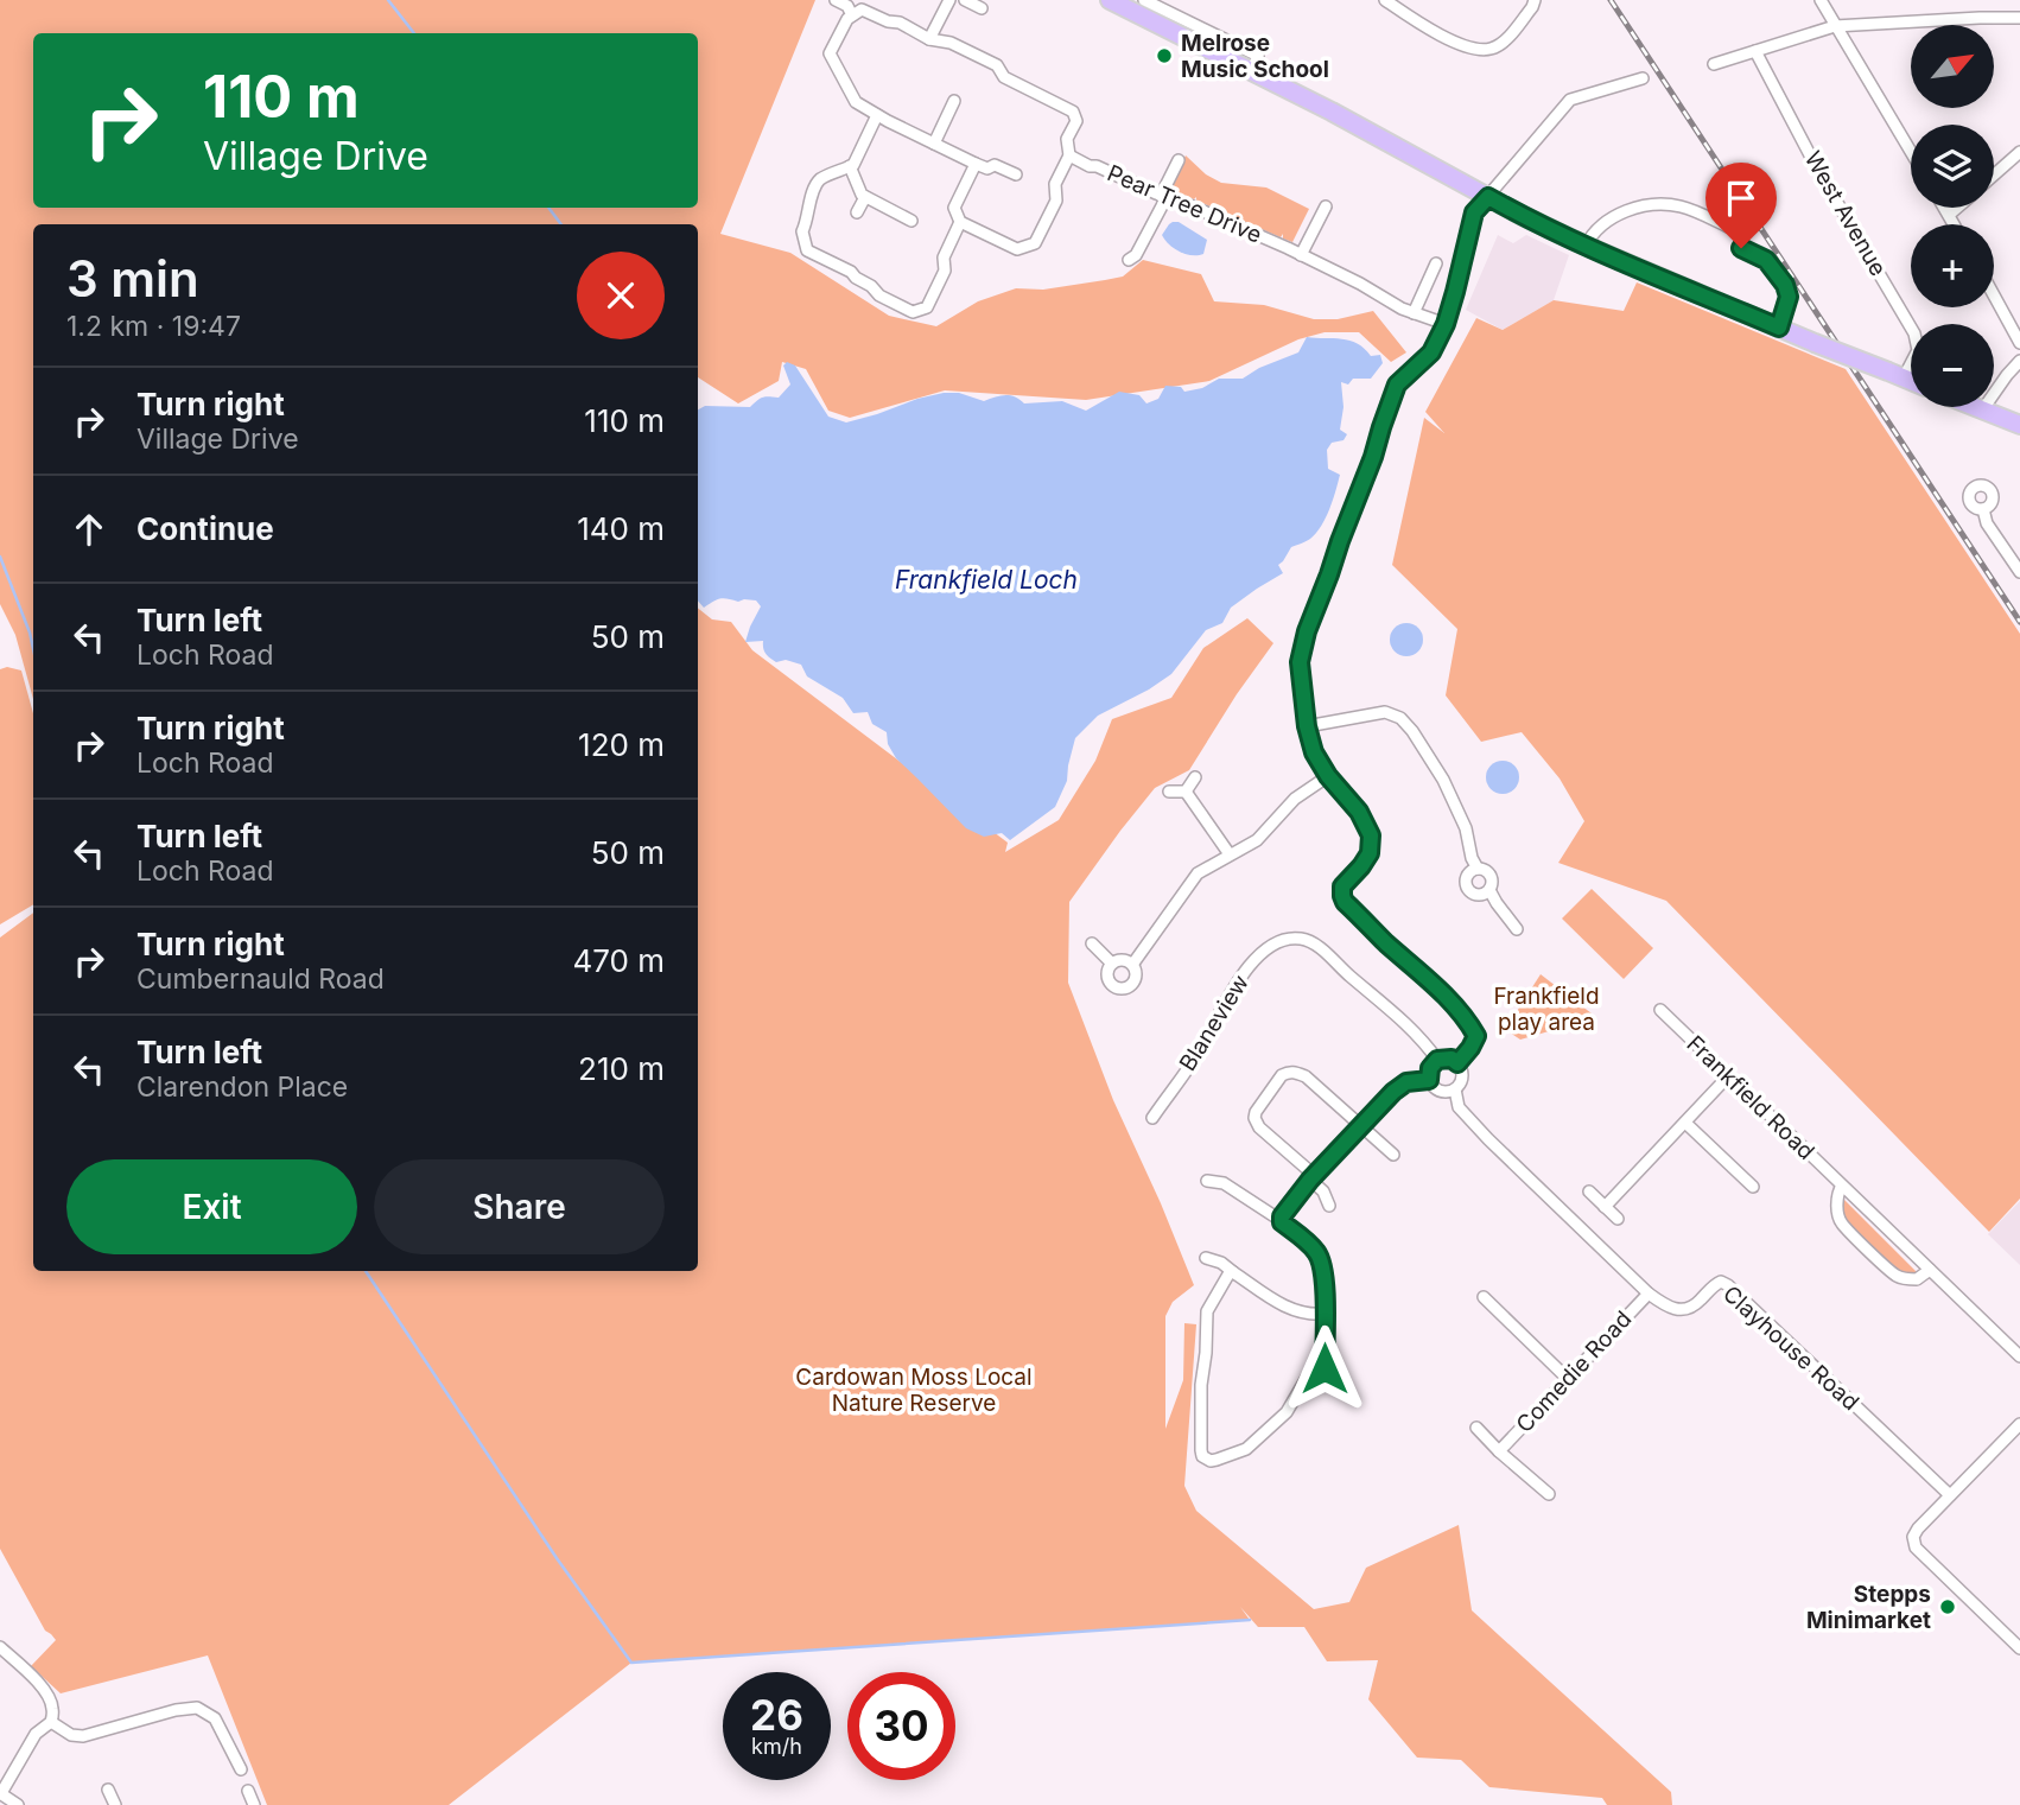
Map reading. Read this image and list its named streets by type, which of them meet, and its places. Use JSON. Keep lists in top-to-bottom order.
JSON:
{
  "streets": {
    "street": [
      "Pear Tree Drive",
      "West Avenue",
      "Blaneview",
      "Frankfield Road",
      "Clayhouse Road",
      "Comedie Road"
    ]
  },
  "crossings": [
    ["Blaneview", "Clayhouse Road"],
    ["Clayhouse Road", "Comedie Road"]
  ],
  "water": ["Frankfield Loch"],
  "parks": ["Frankfield play area", "Cardowan Moss Local Nature Reserve"],
  "places": ["Melrose Music School", "Stepps Minimarket"],
  "north": "top right",
  "page": {
    "map_buttons": ["+", "−"],
    "turn": ["110 m", "Village Drive"],
    "heading": ["3 min", "1.2 km · 19:47"],
    "list": [
      {
        "name": "Turn right",
        "note": "Village Drive",
        "value": "110 m"
      },
      {
        "name": "Continue",
        "value": "140 m"
      },
      {
        "name": "Turn left",
        "note": "Loch Road",
        "value": "50 m"
      },
      {
        "name": "Turn right",
        "note": "Loch Road",
        "value": "120 m"
      },
      {
        "name": "Turn left",
        "note": "Loch Road",
        "value": "50 m"
      },
      {
        "name": "Turn right",
        "note": "Cumbernauld Road",
        "value": "470 m"
      },
      {
        "name": "Turn left",
        "note": "Clarendon Place",
        "value": "210 m"
      }
    ],
    "buttons": ["Exit", "Share"],
    "speed": "26 km/h",
    "limit": "30"
  }
}
